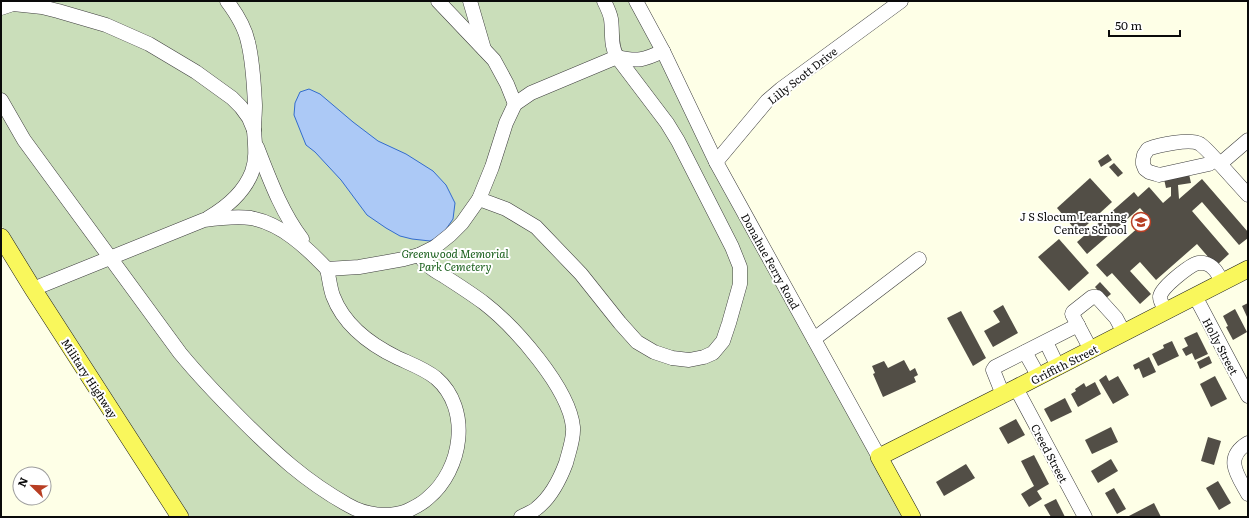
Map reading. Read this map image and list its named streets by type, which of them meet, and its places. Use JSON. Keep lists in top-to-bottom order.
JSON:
{
  "streets": {
    "main road": ["Donahue Ferry Road", "Griffith Street", "Military Highway"],
    "street": ["Lilly Scott Drive", "Holly Street", "Creed Street"]
  },
  "crossings": [
    ["Lilly Scott Drive", "Donahue Ferry Road"],
    ["Donahue Ferry Road", "Griffith Street"],
    ["Holly Street", "Griffith Street"],
    ["Griffith Street", "Creed Street"]
  ],
  "parks": ["Greenwood Memorial Park Cemetery"],
  "places": {
    "school or university": ["J S Slocum Learning Center School"]
  },
  "scale_bar": "50 m",
  "north": "top left"
}
